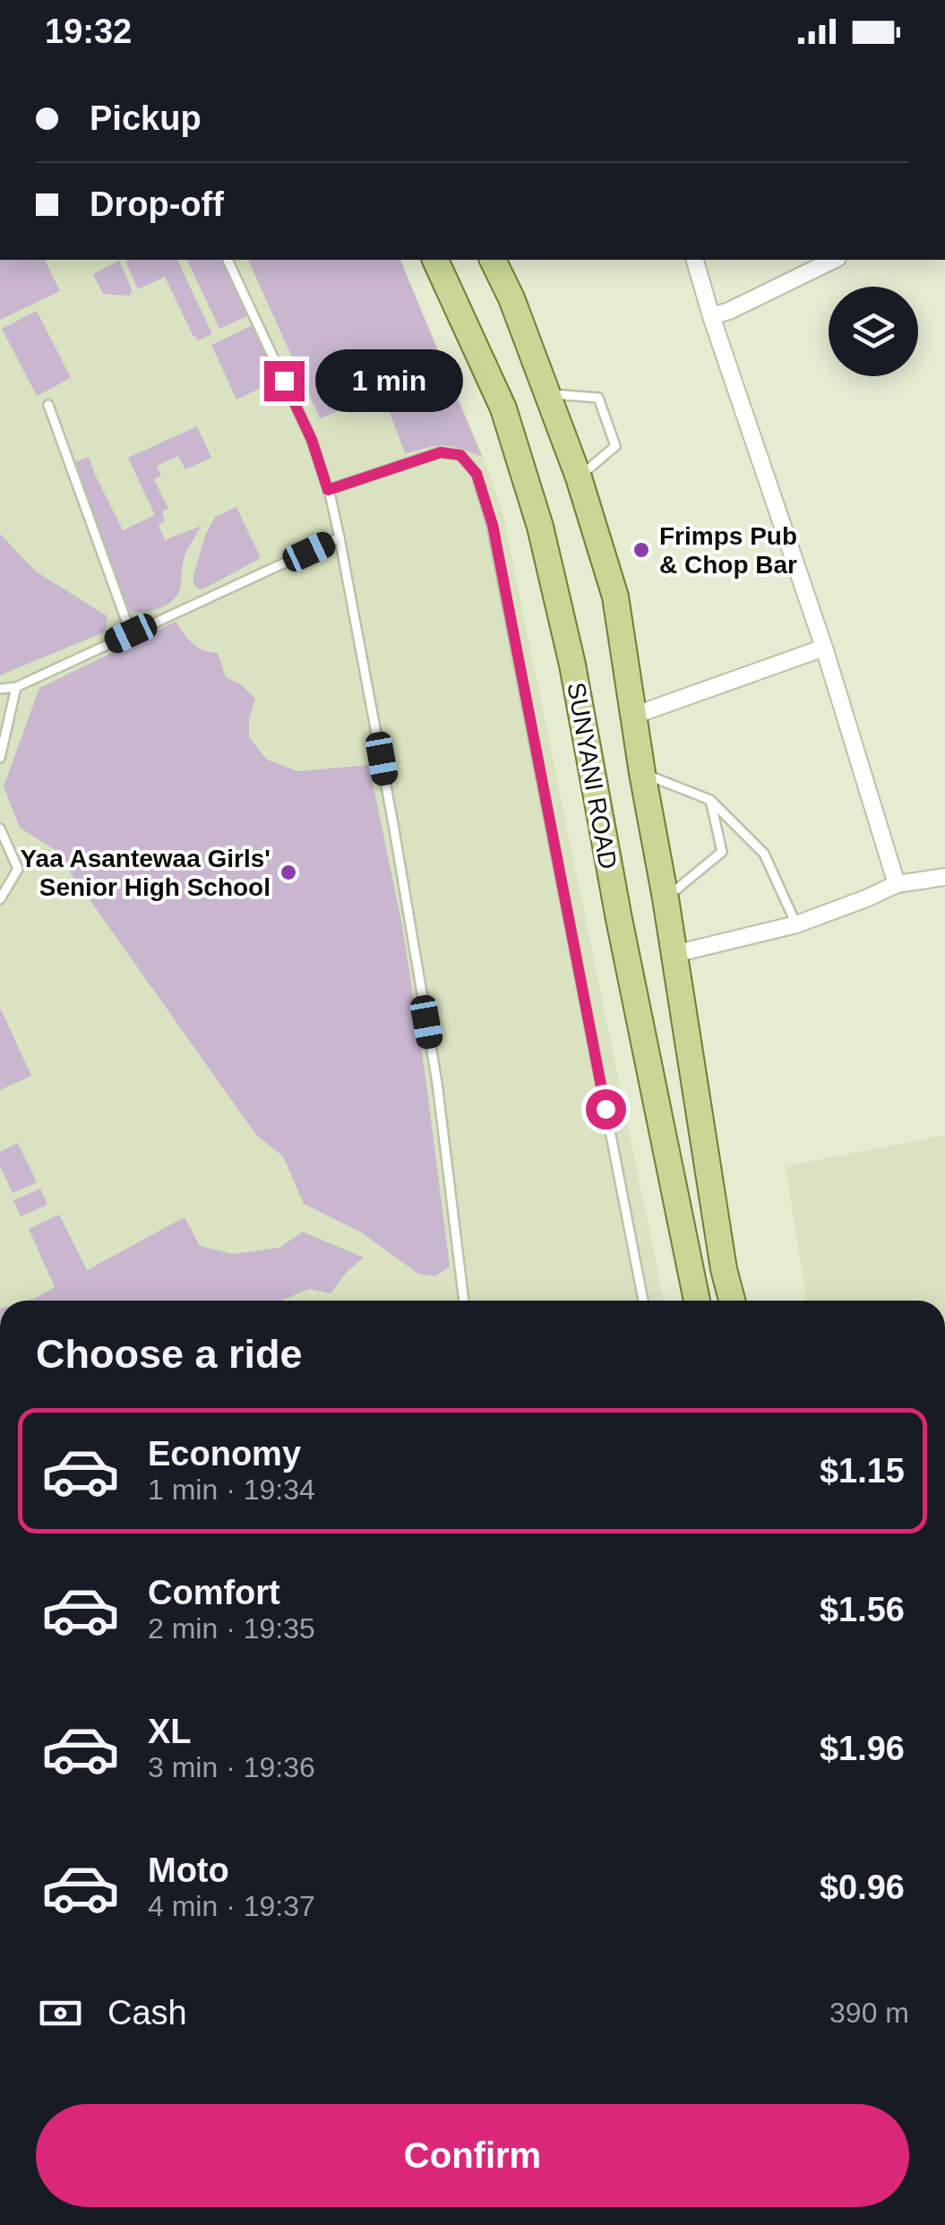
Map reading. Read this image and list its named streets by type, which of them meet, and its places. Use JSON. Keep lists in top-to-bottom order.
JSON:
{
  "streets": {
    "main road": ["SUNYANI ROAD"]
  },
  "places": ["Frimps Pub & Chop Bar", "Yaa Asantewaa Girls' Senior High School"],
  "page": {
    "status": "19:32",
    "banner": ["Pickup", "Drop-off"],
    "bubble": "1 min",
    "heading": "Choose a ride",
    "list": [
      {
        "name": "Economy",
        "note": "1 min · 19:34",
        "value": "$1.15"
      },
      {
        "name": "Comfort",
        "note": "2 min · 19:35",
        "value": "$1.56"
      },
      {
        "name": "XL",
        "note": "3 min · 19:36",
        "value": "$1.96"
      },
      {
        "name": "Moto",
        "note": "4 min · 19:37",
        "value": "$0.96"
      }
    ],
    "pay": ["Cash", "390 m"],
    "buttons": "Confirm"
  }
}
